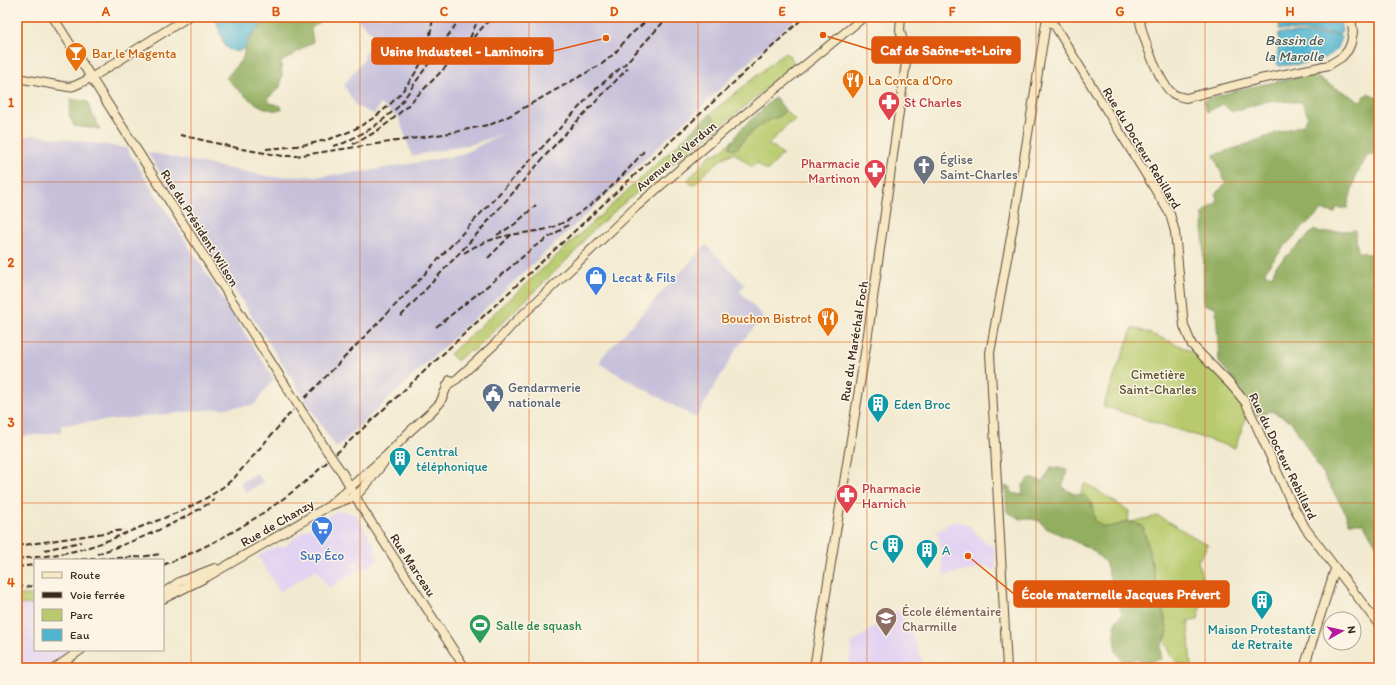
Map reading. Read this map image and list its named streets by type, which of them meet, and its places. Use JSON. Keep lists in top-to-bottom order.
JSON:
{
  "streets": {
    "main road": [
      "Rue du Docteur Rebillard",
      "Avenue de Verdun",
      "Rue du Président Wilson",
      "Rue du Maréchal Foch",
      "Rue de Chanzy",
      "Rue Marceau"
    ]
  },
  "crossings": [
    ["Avenue de Verdun", "Rue de Chanzy"],
    ["Avenue de Verdun", "Rue Marceau"],
    ["Rue du Président Wilson", "Rue Marceau"],
    ["Rue de Chanzy", "Rue Marceau"]
  ],
  "water": ["Bassin de la Marolle"],
  "parks": ["Cimetière Saint-Charles"],
  "places": {
    "other": ["Caf de Saône-et-Loire", "Usine Industeel - Laminoirs", "École maternelle Jacques Prévert"],
    "bar": ["Bar le Magenta"],
    "restaurant": ["La Conca d'Oro", "Bouchon Bistrot"],
    "pharmacy": ["St Charles", "Pharmacie Martinon", "Pharmacie Harnich"],
    "church": ["Église Saint-Charles"],
    "shop": ["Lecat & Fils"],
    "public building": ["Gendarmerie nationale"],
    "building": [
      "Eden Broc",
      "Central téléphonique",
      "C",
      "A",
      "Maison Protestante de Retraite"
    ],
    "supermarket": ["Sup Éco"],
    "school or university": ["École élémentaire Charmille"],
    "sports": ["Salle de squash"]
  },
  "legend": [
    "Route",
    "Voie ferrée",
    "Parc",
    "Eau"
  ],
  "north": "right",
  "grid": {
    "columns": [
      "A",
      "B",
      "C",
      "D",
      "E",
      "F",
      "G",
      "H"
    ],
    "rows": [
      "1",
      "2",
      "3",
      "4"
    ]
  }
}
